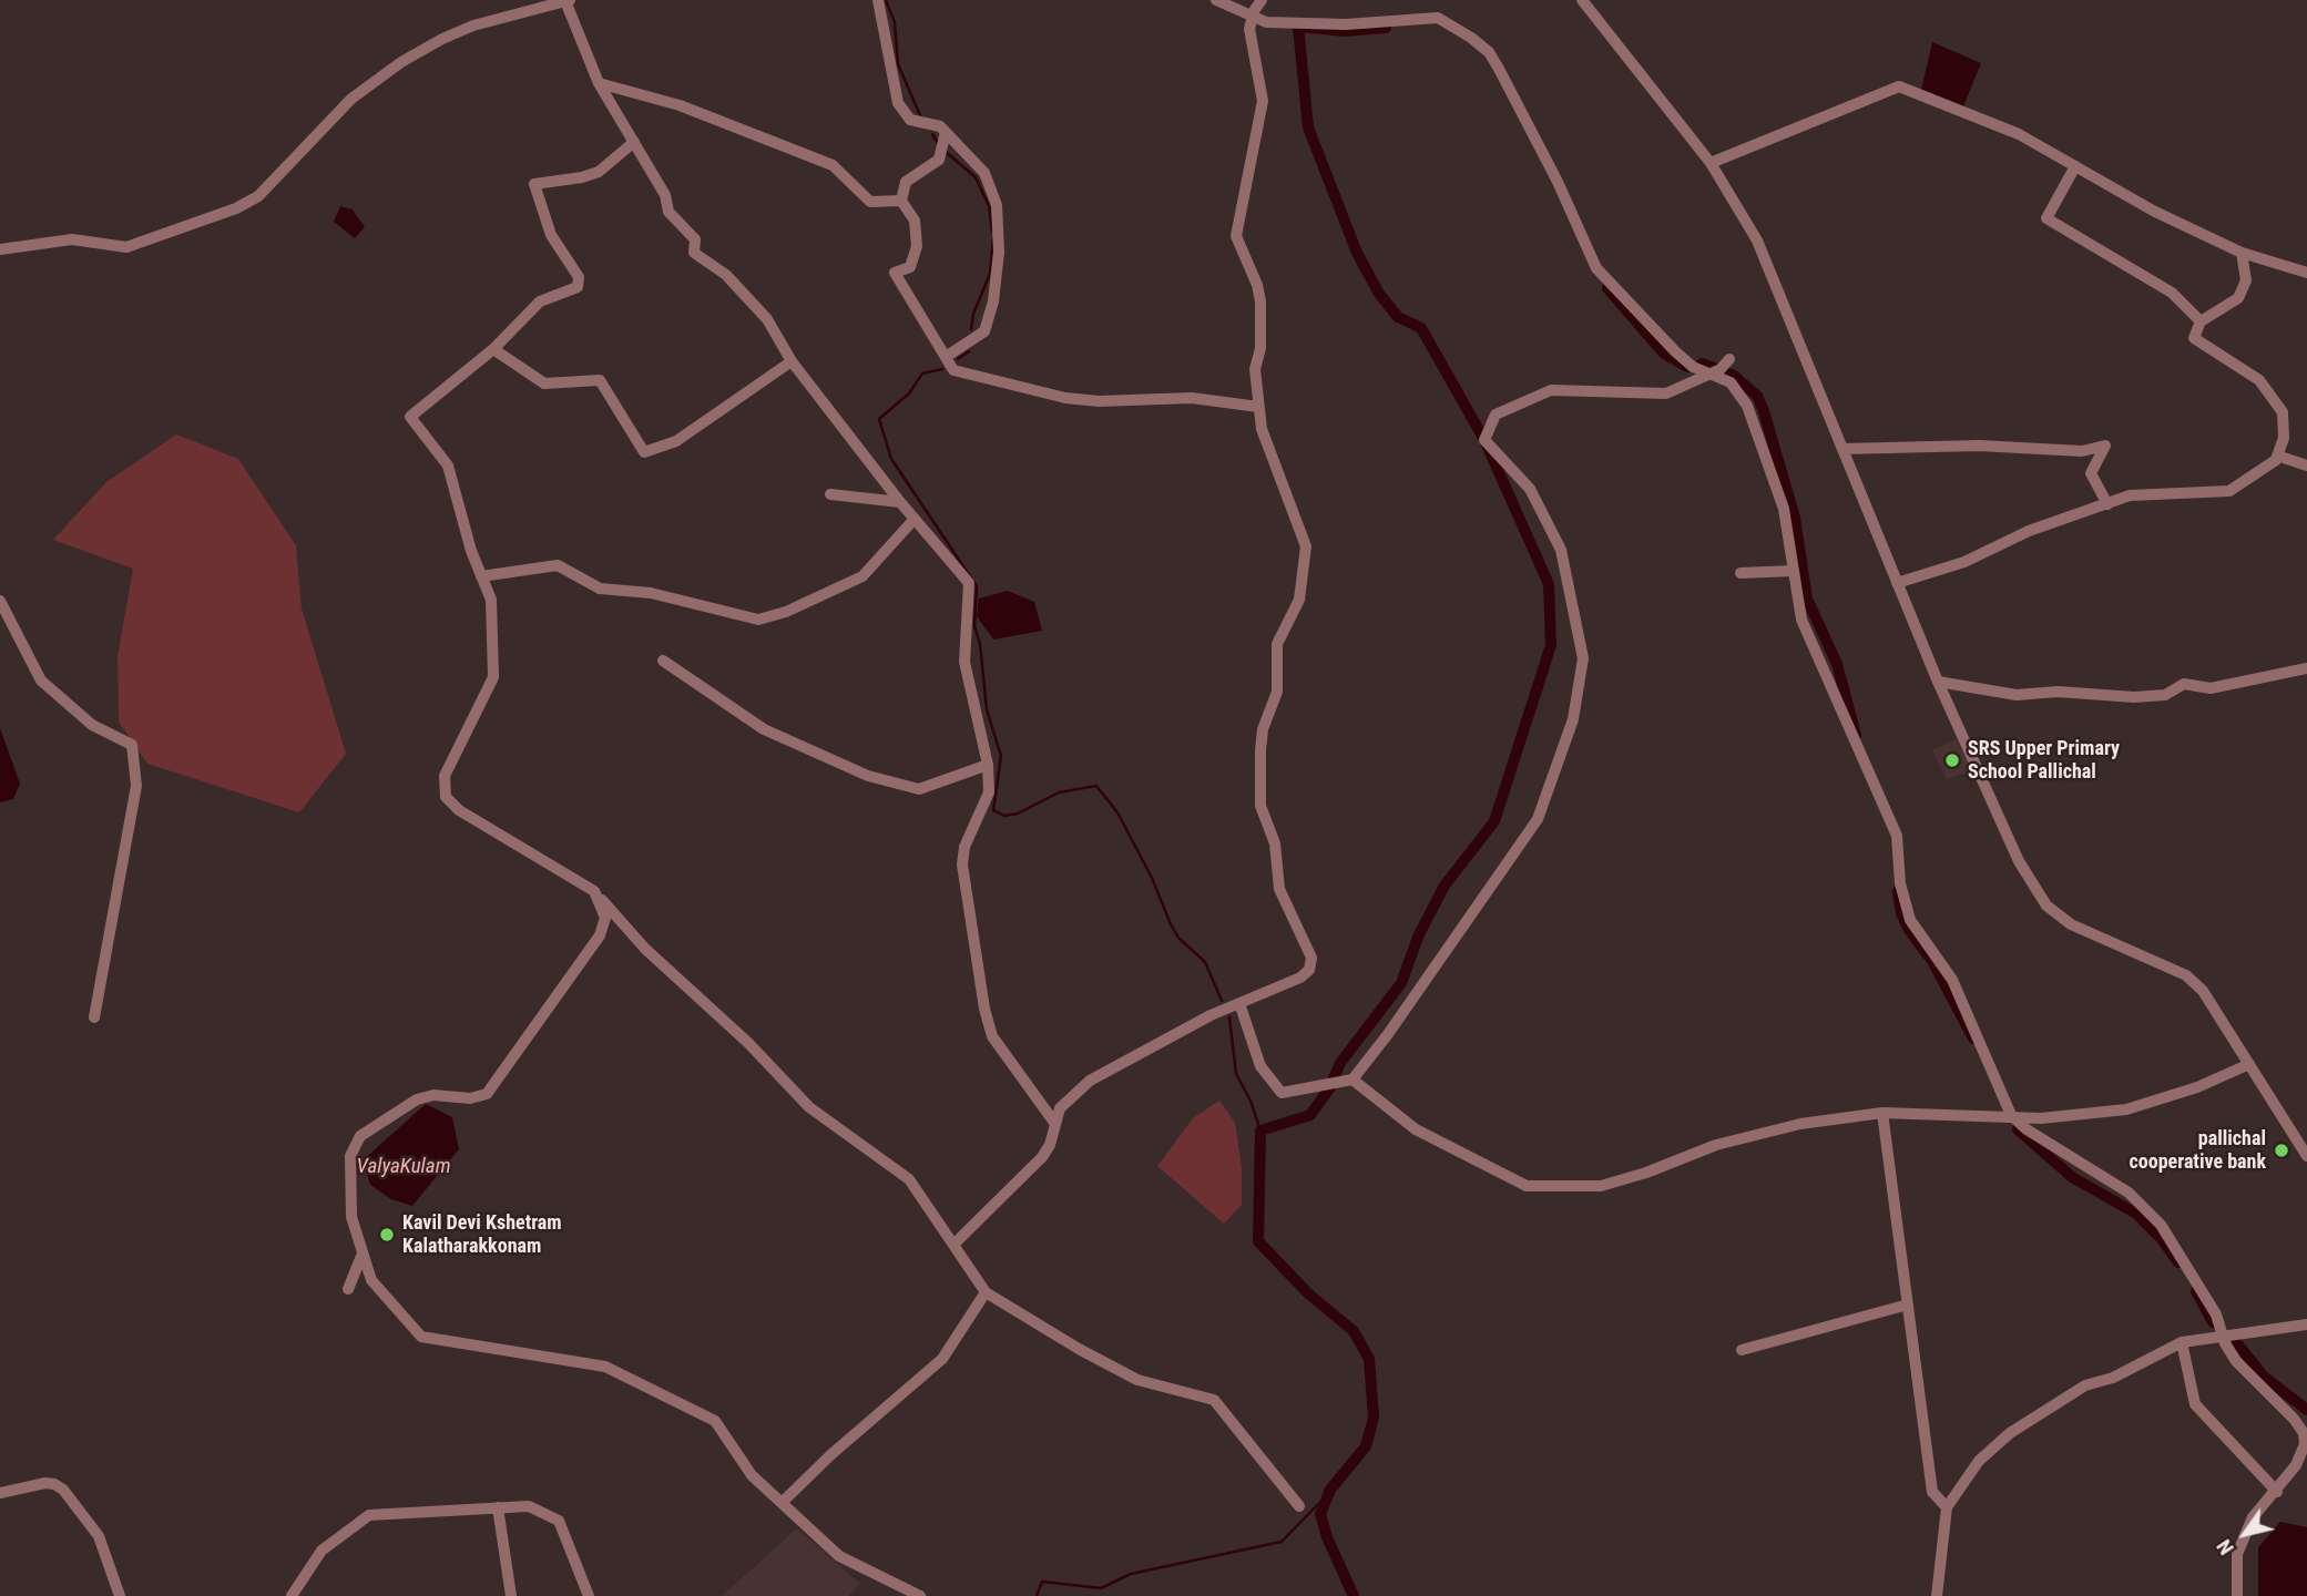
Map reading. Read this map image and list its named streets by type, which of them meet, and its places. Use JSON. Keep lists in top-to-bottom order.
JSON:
{
  "water": ["ValyaKulam"],
  "places": ["SRS Upper Primary School Pallichal", "pallichal cooperative bank", "Kavil Devi Kshetram Kalatharakkonam"],
  "north": "bottom left"
}
